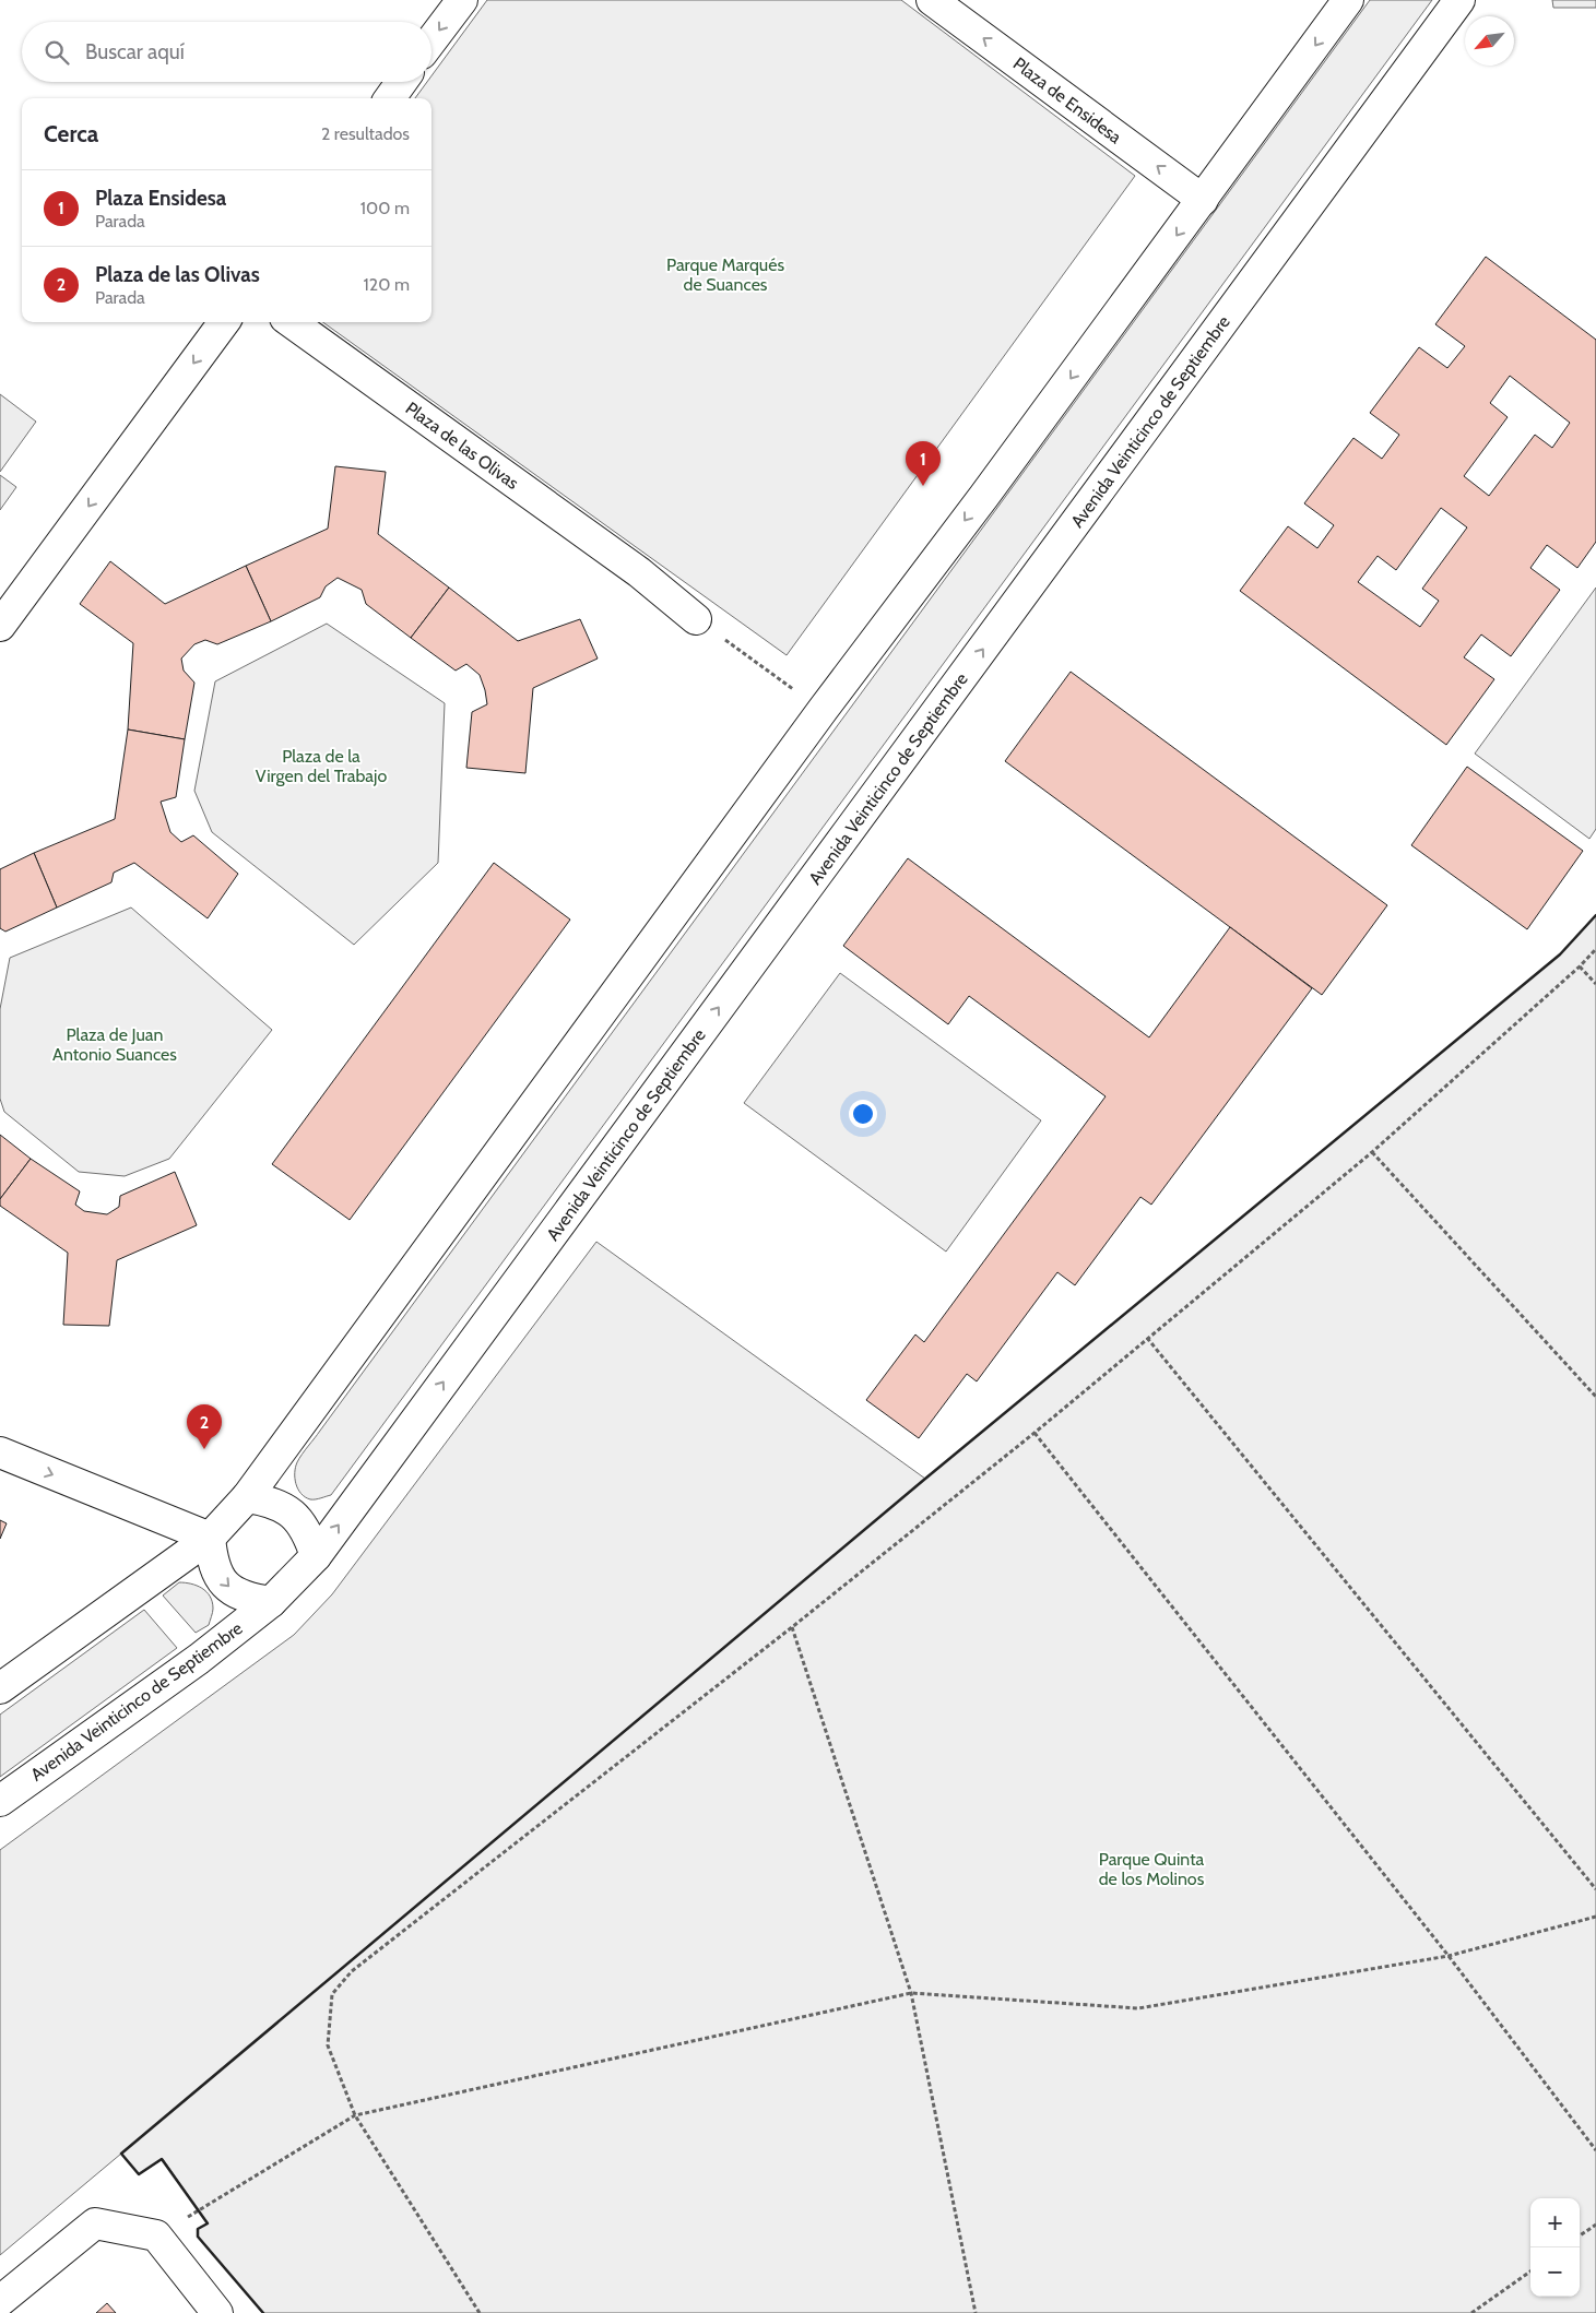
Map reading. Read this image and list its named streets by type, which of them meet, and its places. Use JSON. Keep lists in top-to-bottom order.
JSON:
{
  "streets": {
    "main road": ["Plaza de Ensidesa", "Avenida Veinticinco de Septiembre", "Plaza de las Olivas"]
  },
  "one_way": ["Plaza de Ensidesa"],
  "parks": [
    "Parque Marqués de Suances",
    "Plaza de la Virgen del Trabajo",
    "Plaza de Juan Antonio Suances",
    "Parque Quinta de los Molinos"
  ],
  "north": "bottom left",
  "page": {
    "search": "Buscar aquí",
    "heading": ["Cerca", "2 resultados"],
    "list": [
      {
        "mark": "1",
        "name": "Plaza Ensidesa",
        "note": "Parada",
        "value": "100 m"
      },
      {
        "mark": "2",
        "name": "Plaza de las Olivas",
        "note": "Parada",
        "value": "120 m"
      }
    ],
    "pins": ["1", "2"],
    "map_buttons": ["+", "−"]
  }
}
